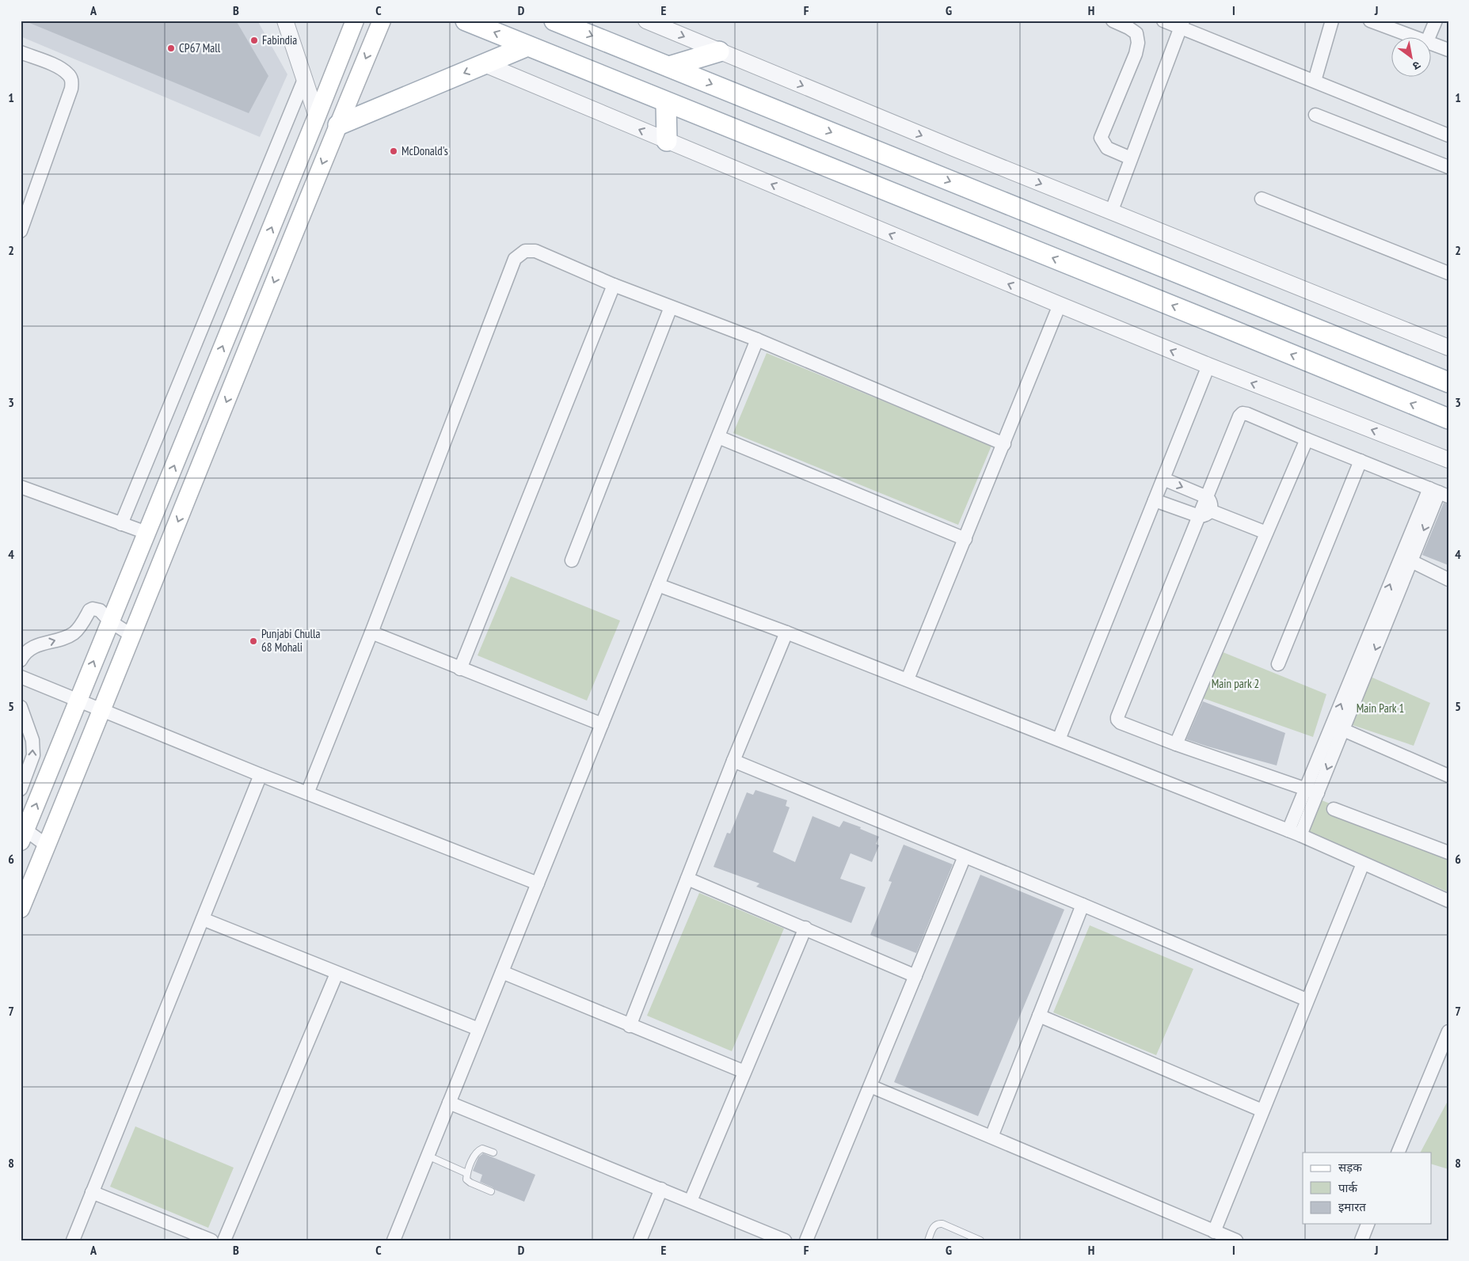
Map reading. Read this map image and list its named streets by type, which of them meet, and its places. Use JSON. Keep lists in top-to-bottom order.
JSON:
{
  "parks": ["Main park 2", "Main Park 1"],
  "places": [
    "Fabindia",
    "CP67 Mall",
    "McDonald's",
    "Punjabi Chulla 68 Mohali"
  ],
  "legend": ["सड़क", "पार्क", "इमारत"],
  "north": "bottom right",
  "grid": {
    "columns": [
      "A",
      "B",
      "C",
      "D",
      "E",
      "F",
      "G",
      "H",
      "I",
      "J"
    ],
    "rows": [
      "1",
      "2",
      "3",
      "4",
      "5",
      "6",
      "7",
      "8"
    ]
  }
}
